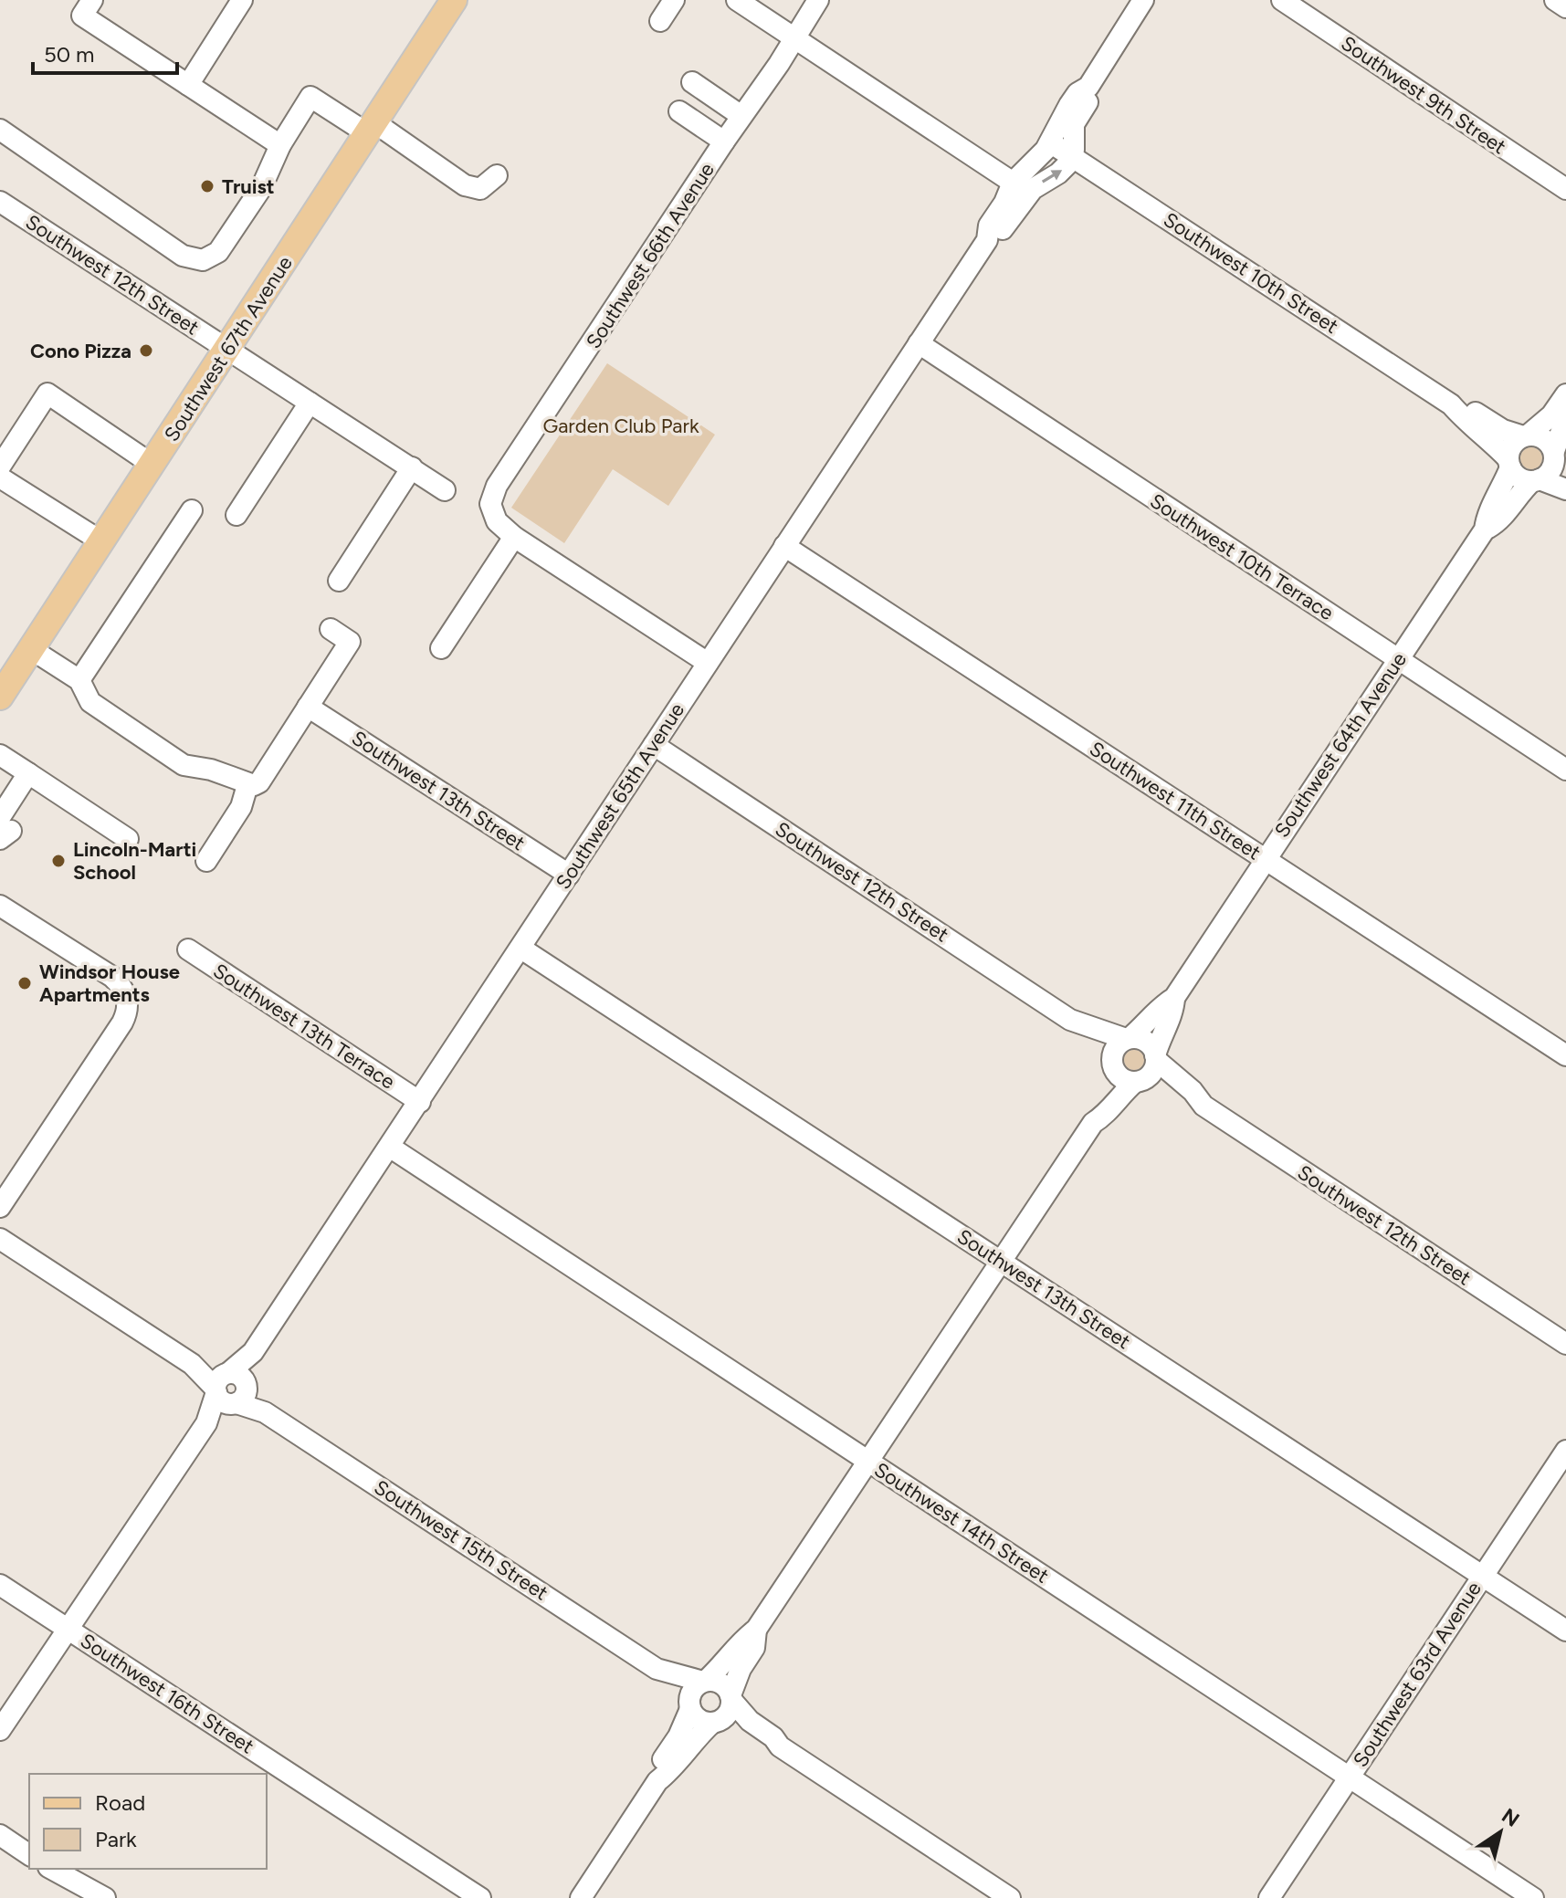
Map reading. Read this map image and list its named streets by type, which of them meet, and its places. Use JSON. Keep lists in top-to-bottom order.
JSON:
{
  "streets": {
    "main road": ["Southwest 67th Avenue"],
    "street": [
      "Southwest 9th Street",
      "Southwest 66th Avenue",
      "Southwest 10th Street",
      "Southwest 12th Street",
      "Southwest 10th Terrace",
      "Southwest 64th Avenue",
      "Southwest 13th Street",
      "Southwest 65th Avenue",
      "Southwest 11th Street",
      "Southwest 13th Terrace",
      "Southwest 14th Street",
      "Southwest 15th Street",
      "Southwest 63rd Avenue",
      "Southwest 16th Street"
    ]
  },
  "crossings": [
    ["Southwest 10th Street", "Southwest 64th Avenue"],
    ["Southwest 10th Street", "Southwest 65th Avenue"],
    ["Southwest 12th Street", "Southwest 67th Avenue"],
    ["Southwest 12th Street", "Southwest 64th Avenue"],
    ["Southwest 12th Street", "Southwest 65th Avenue"],
    ["Southwest 10th Terrace", "Southwest 64th Avenue"],
    ["Southwest 10th Terrace", "Southwest 65th Avenue"],
    ["Southwest 64th Avenue", "Southwest 11th Street"],
    ["Southwest 13th Street", "Southwest 65th Avenue"],
    ["Southwest 13th Street", "Southwest 63rd Avenue"],
    ["Southwest 65th Avenue", "Southwest 11th Street"],
    ["Southwest 65th Avenue", "Southwest 13th Terrace"],
    ["Southwest 65th Avenue", "Southwest 14th Street"],
    ["Southwest 65th Avenue", "Southwest 15th Street"],
    ["Southwest 65th Avenue", "Southwest 16th Street"],
    ["Southwest 14th Street", "Southwest 63rd Avenue"]
  ],
  "parks": ["Garden Club Park"],
  "places": [
    "Truist",
    "Cono Pizza",
    "Lincoln-Marti School",
    "Windsor House Apartments"
  ],
  "legend": ["Road", "Park"],
  "scale_bar": "50 m",
  "north": "top right"
}
